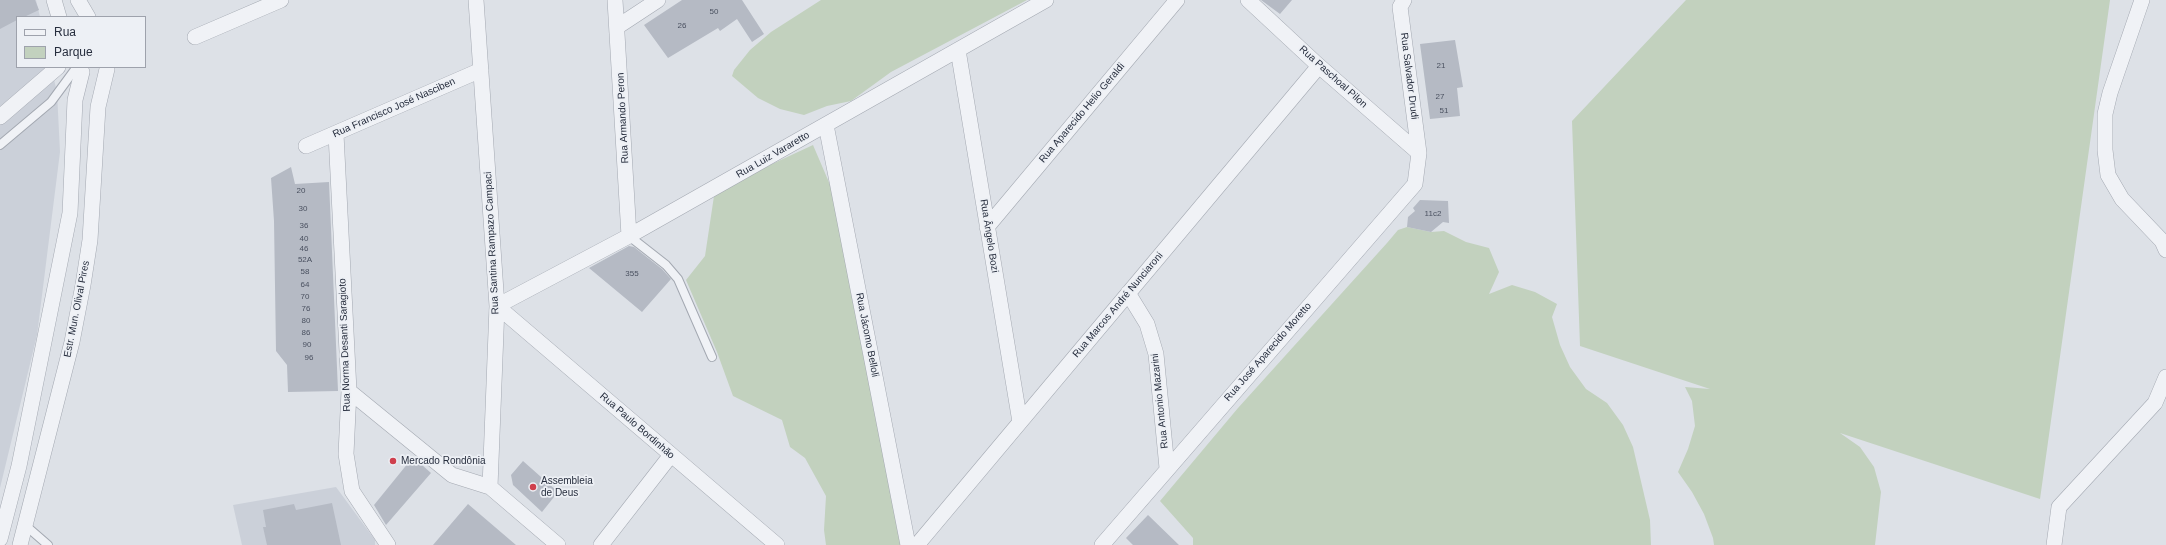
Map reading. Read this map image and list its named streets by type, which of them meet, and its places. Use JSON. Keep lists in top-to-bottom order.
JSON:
{
  "streets": {
    "street": [
      "Rua Salvador Drudi",
      "Rua Paschoal Pilon",
      "Rua Francisco José Nasciben",
      "Rua Aparecido Helio Geraldi",
      "Rua Armando Peron",
      "Rua Luiz Vararetto",
      "Rua Ângelo Bozi",
      "Rua Santina Rampazo Campaci",
      "Rua Marcos André Nunciaroni",
      "Estr. Mun. Olival Pires",
      "Rua Jácomo Belloli",
      "Rua Norma Desanti Saragioto",
      "Rua José Aparecido Moretto",
      "Rua Antonio Mazarini",
      "Rua Paulo Bordinhão"
    ]
  },
  "crossings": [
    ["Rua Salvador Drudi", "Rua Paschoal Pilon"],
    ["Rua Salvador Drudi", "Rua José Aparecido Moretto"],
    ["Rua Paschoal Pilon", "Rua Marcos André Nunciaroni"],
    ["Rua Paschoal Pilon", "Rua José Aparecido Moretto"],
    ["Rua Francisco José Nasciben", "Rua Santina Rampazo Campaci"],
    ["Rua Francisco José Nasciben", "Rua Norma Desanti Saragioto"],
    ["Rua Aparecido Helio Geraldi", "Rua Ângelo Bozi"],
    ["Rua Armando Peron", "Rua Luiz Vararetto"],
    ["Rua Luiz Vararetto", "Rua Ângelo Bozi"],
    ["Rua Luiz Vararetto", "Rua Santina Rampazo Campaci"],
    ["Rua Luiz Vararetto", "Rua Jácomo Belloli"],
    ["Rua Luiz Vararetto", "Rua Paulo Bordinhão"],
    ["Rua Ângelo Bozi", "Rua Marcos André Nunciaroni"],
    ["Rua Santina Rampazo Campaci", "Rua Paulo Bordinhão"],
    ["Rua Marcos André Nunciaroni", "Rua Antonio Mazarini"],
    ["Rua José Aparecido Moretto", "Rua Antonio Mazarini"]
  ],
  "places": ["Mercado Rondônia", "Assembleia de Deus"],
  "house_numbers": [
    "50",
    "26",
    "21",
    "27",
    "51",
    "20",
    "30",
    "11c2",
    "36",
    "40",
    "46",
    "52A",
    "58",
    "355",
    "64",
    "70",
    "76",
    "80",
    "86",
    "90",
    "96"
  ],
  "legend": ["Rua", "Parque"]
}
